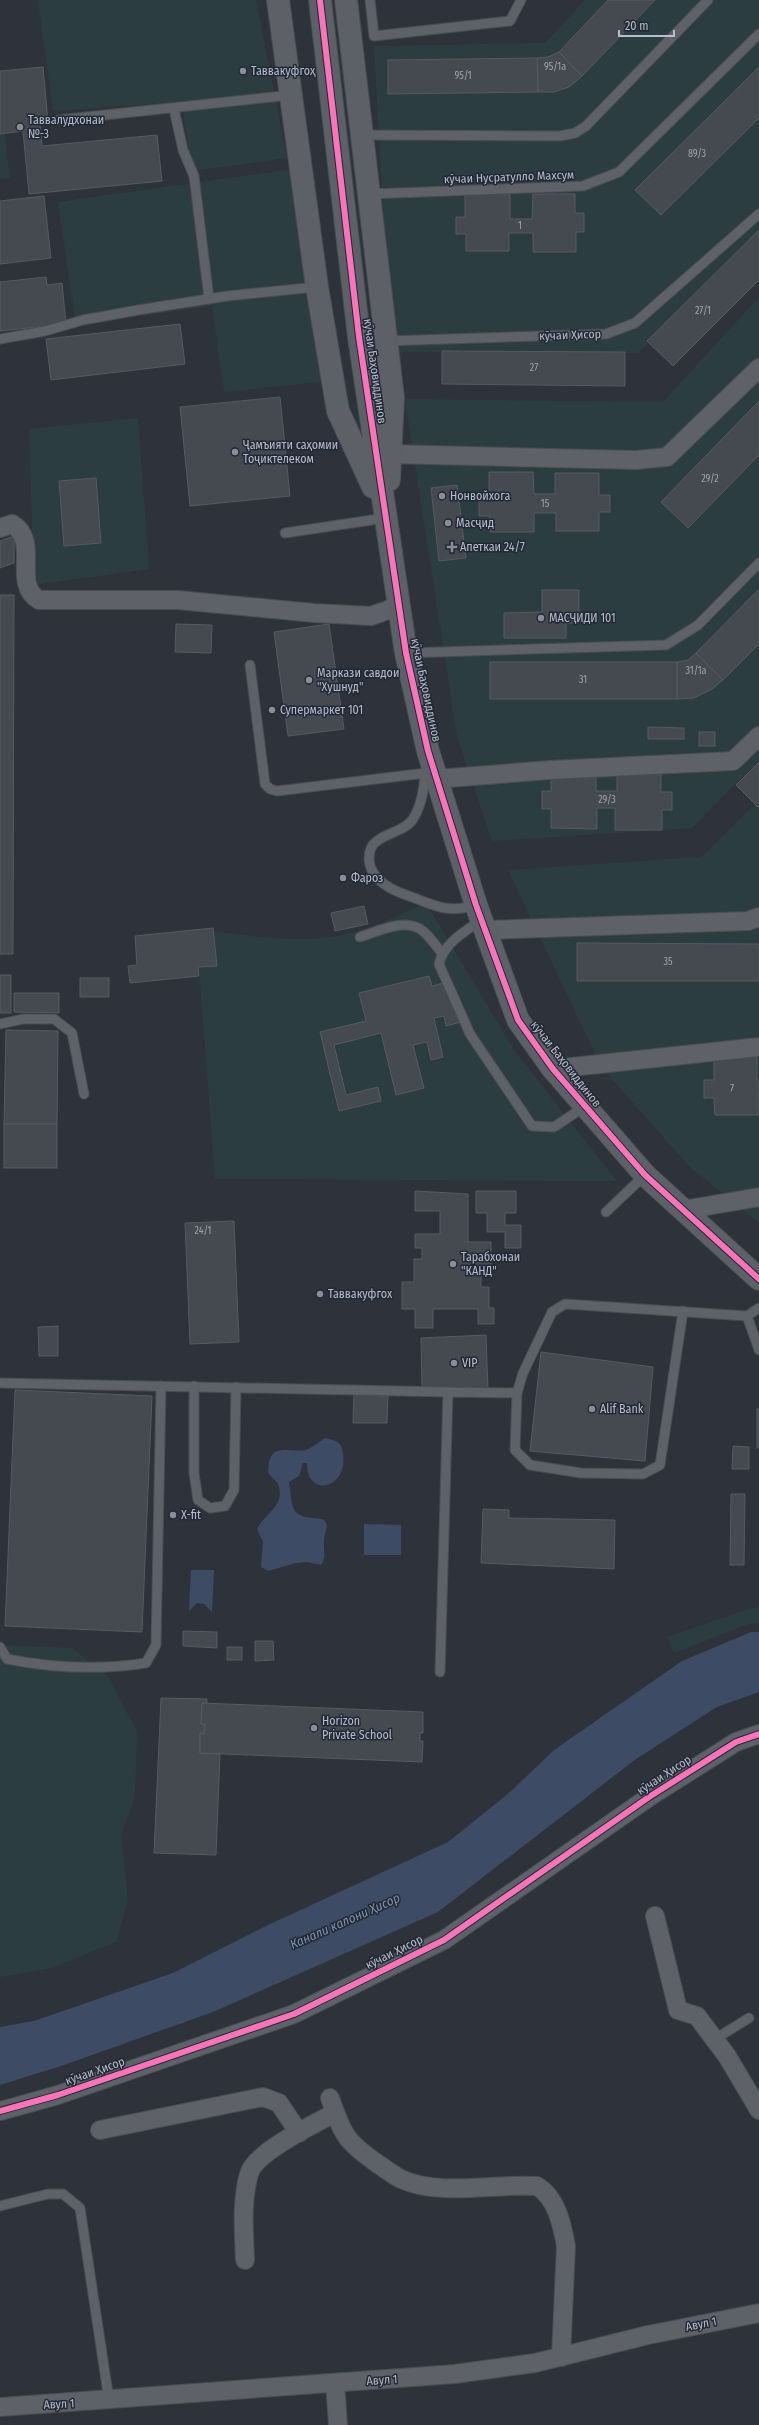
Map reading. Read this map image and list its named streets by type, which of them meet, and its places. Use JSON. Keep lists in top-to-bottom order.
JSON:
{
  "streets": {
    "street": ["кӯчаи Ҳисор", "кӯчаи Баҳовиддинов", "Авул 1"],
    "lane": ["кӯчаи Hусратулло Махсум"]
  },
  "water": ["Канали калони Ҳисор"],
  "places": {
    "other": [
      "Таввакуфгоҳ",
      "Таввалудхонаи №-3",
      "Ҷамъияти саҳомии Тоҷиктелеком",
      "Нонвойхога",
      "Масҷид",
      "МАСҶИДИ 101",
      "Маркази савдои \"Хушнуд\"",
      "Супермаркет 101",
      "Фароз",
      "Тарабхонаи \"КАНД\"",
      "Таввакуфгох",
      "VIP",
      "Alif Bank",
      "X-fit",
      "Horizon Private School"
    ],
    "health": ["Апеткаи 24/7"]
  },
  "house_numbers": [
    "95/1а",
    "95/1",
    "89/3",
    "1",
    "27/1",
    "27",
    "29/2",
    "15",
    "31/1а",
    "31",
    "29/3",
    "35",
    "7",
    "24/1"
  ],
  "scale_bar": "20 m"
}
